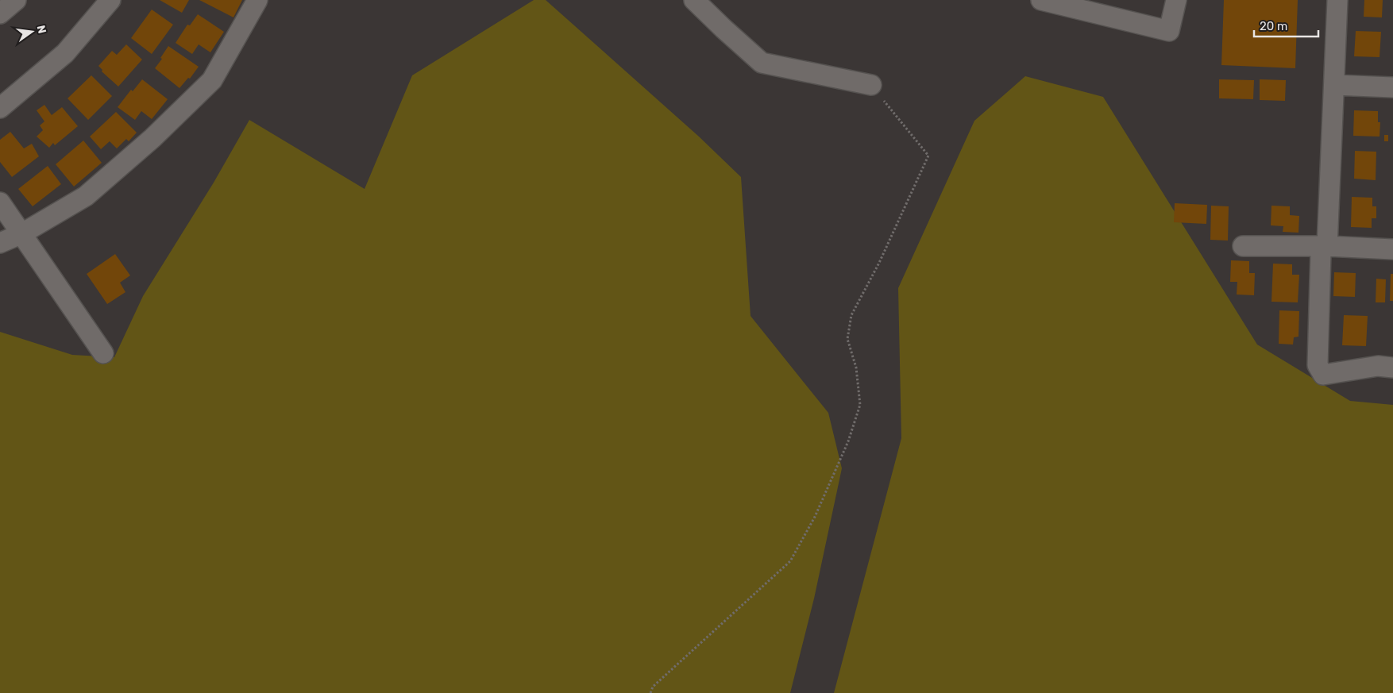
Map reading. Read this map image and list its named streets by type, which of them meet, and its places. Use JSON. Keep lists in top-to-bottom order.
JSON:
{
  "scale_bar": "20 m",
  "north": "right"
}
